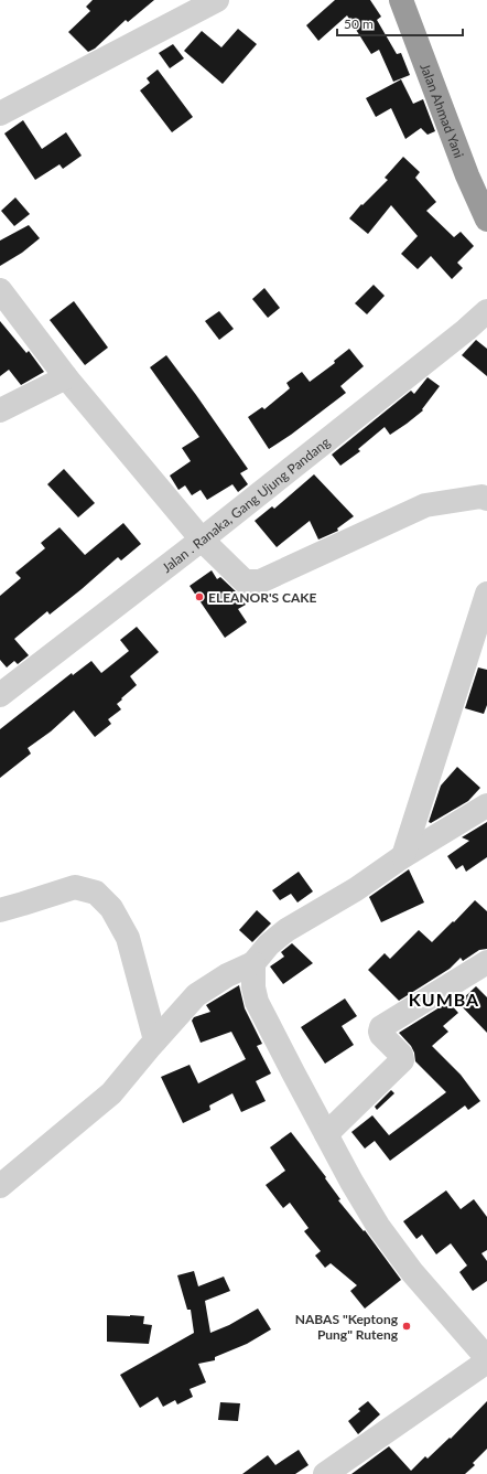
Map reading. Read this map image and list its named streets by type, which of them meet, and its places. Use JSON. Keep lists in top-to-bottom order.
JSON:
{
  "streets": {
    "highway": ["Jalan Ahmad Yani"],
    "street": ["Jalan . Ranaka, Gang Ujung Pandang"]
  },
  "districts": ["KUMBA"],
  "places": ["ELEANOR'S CAKE", "NABAS \"Keptong Pung\" Ruteng"],
  "scale_bar": "50 m"
}
